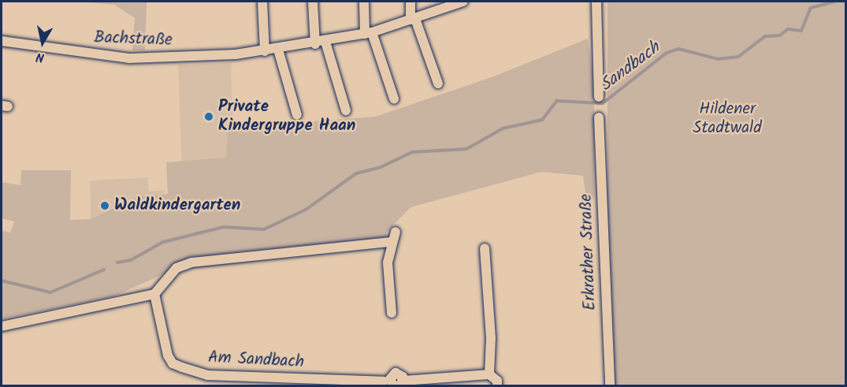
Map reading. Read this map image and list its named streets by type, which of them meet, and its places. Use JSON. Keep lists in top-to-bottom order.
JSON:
{
  "streets": {
    "street": ["Bachstraße", "Erkrather Straße", "Am Sandbach"]
  },
  "water": ["Sandbach"],
  "parks": ["Hildener Stadtwald"],
  "places": ["Private Kindergruppe Haan", "Waldkindergarten"],
  "north": "bottom"
}
